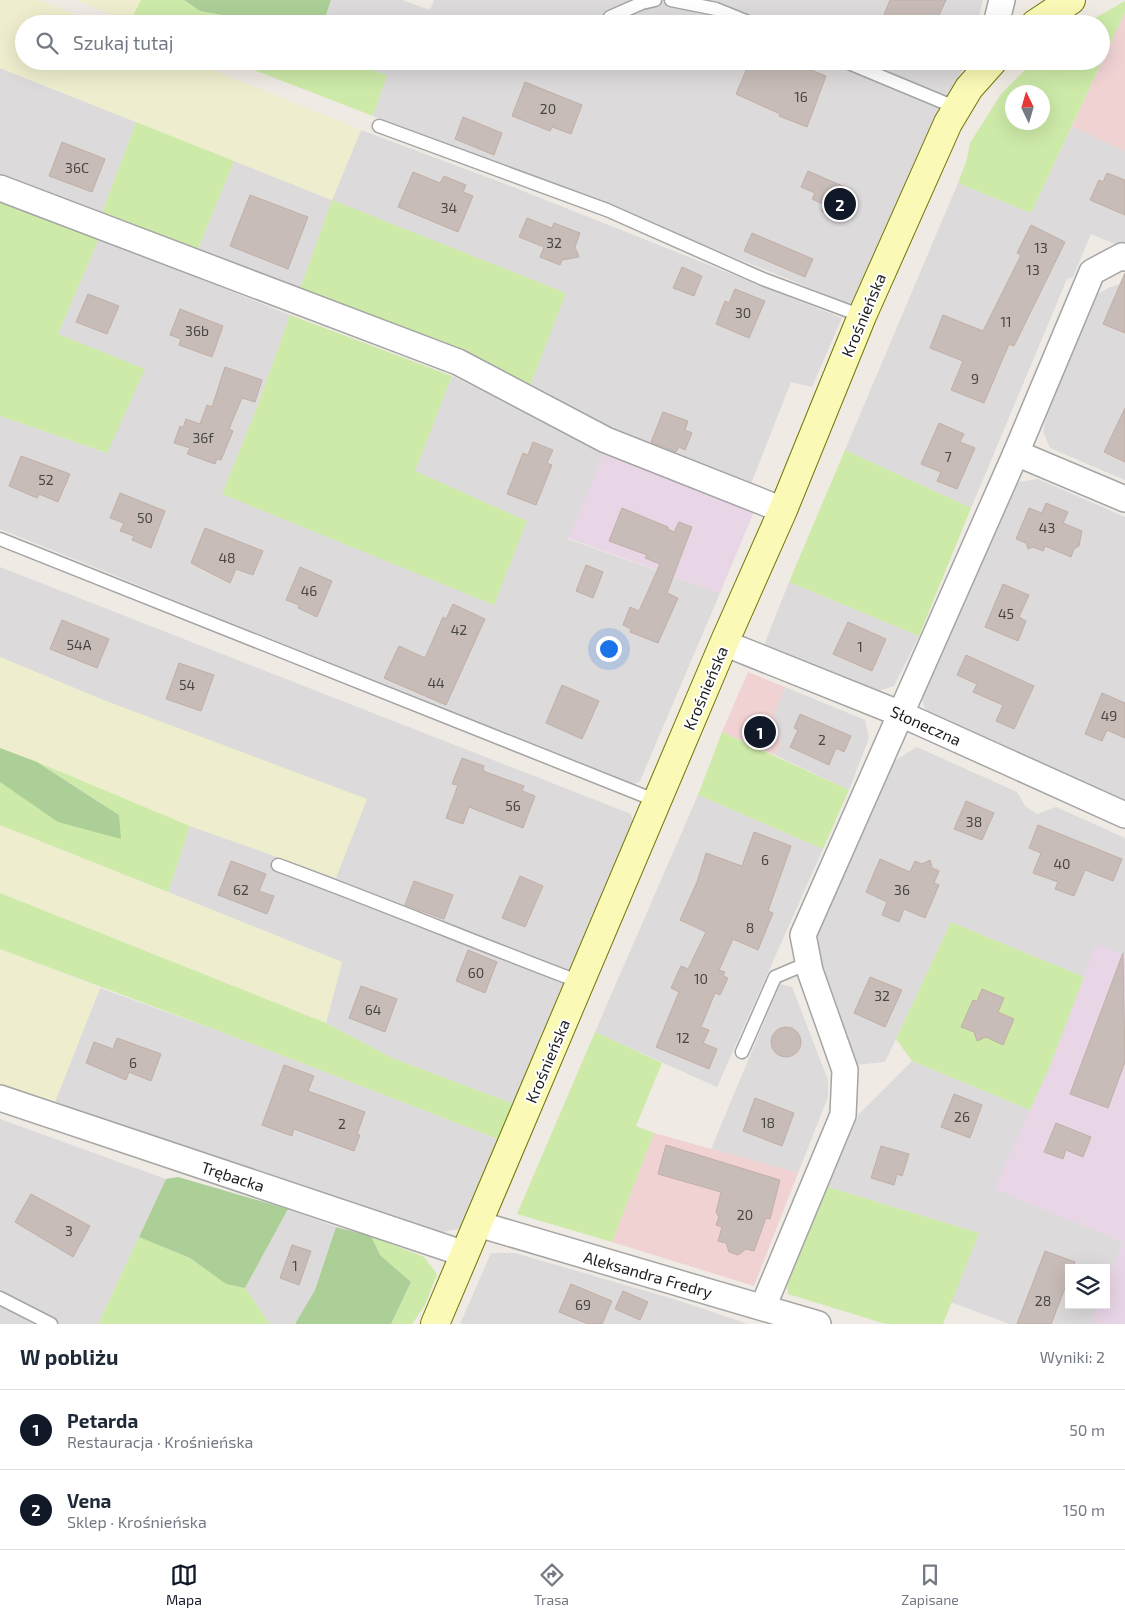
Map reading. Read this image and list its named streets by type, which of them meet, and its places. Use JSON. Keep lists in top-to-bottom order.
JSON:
{
  "streets": {
    "main road": ["Krośnieńska"],
    "street": ["Słoneczna", "Trębacka", "Aleksandra Fredry"]
  },
  "crossings": [
    ["Krośnieńska", "Słoneczna"],
    ["Krośnieńska", "Trębacka"],
    ["Krośnieńska", "Aleksandra Fredry"]
  ],
  "house_numbers": [
    "16",
    "20",
    "36C",
    "34",
    "32",
    "13",
    "13",
    "30",
    "11",
    "36b",
    "9",
    "36f",
    "7",
    "52",
    "50",
    "43",
    "48",
    "46",
    "45",
    "42",
    "54A",
    "1",
    "44",
    "54",
    "49",
    "2",
    "56",
    "38",
    "6",
    "40",
    "62",
    "36",
    "8",
    "60",
    "10",
    "32",
    "64",
    "12",
    "6",
    "26",
    "18",
    "2",
    "20",
    "3",
    "1",
    "28",
    "69"
  ],
  "north": "top",
  "page": {
    "search": "Szukaj tutaj",
    "pins": ["2", "1"],
    "heading": ["W pobliżu", "Wyniki: 2"],
    "list": [
      {
        "mark": "1",
        "name": "Petarda",
        "note": "Restauracja · Krośnieńska",
        "value": "50 m"
      },
      {
        "mark": "2",
        "name": "Vena",
        "note": "Sklep · Krośnieńska",
        "value": "150 m"
      }
    ],
    "nav": ["Mapa", "Trasa", "Zapisane"]
  }
}
